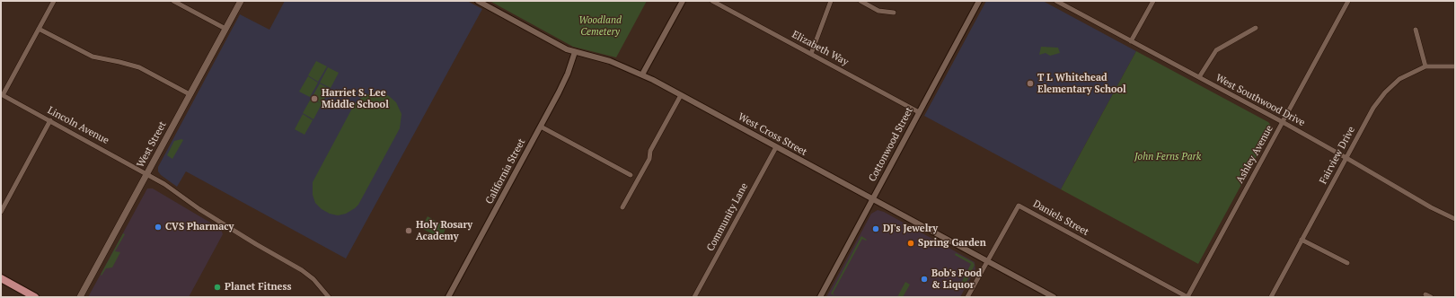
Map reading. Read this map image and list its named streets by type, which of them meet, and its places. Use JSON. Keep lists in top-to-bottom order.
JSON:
{
  "streets": {
    "main road": ["West Street"],
    "street": [
      "Elizabeth Way",
      "West Southwood Drive",
      "Lincoln Avenue",
      "West Cross Street",
      "Cottonwood Street",
      "Ashley Avenue",
      "Fairview Drive",
      "California Street",
      "Community Lane",
      "Daniels Street"
    ]
  },
  "crossings": [
    ["Elizabeth Way", "Cottonwood Street"],
    ["West Southwood Drive", "Ashley Avenue"],
    ["West Southwood Drive", "Fairview Drive"],
    ["Lincoln Avenue", "West Street"],
    ["West Cross Street", "Cottonwood Street"],
    ["West Cross Street", "California Street"],
    ["West Cross Street", "Community Lane"],
    ["West Cross Street", "Daniels Street"],
    ["Ashley Avenue", "Daniels Street"]
  ],
  "parks": ["Woodland Cemetery", "John Ferns Park"],
  "places": [
    "T L Whitehead Elementary School",
    "Harriet S. Lee Middle School",
    "CVS Pharmacy",
    "DJ's Jewelry",
    "Holy Rosary Academy",
    "Spring Garden",
    "Bob's Food & Liquor",
    "Planet Fitness"
  ]
}
